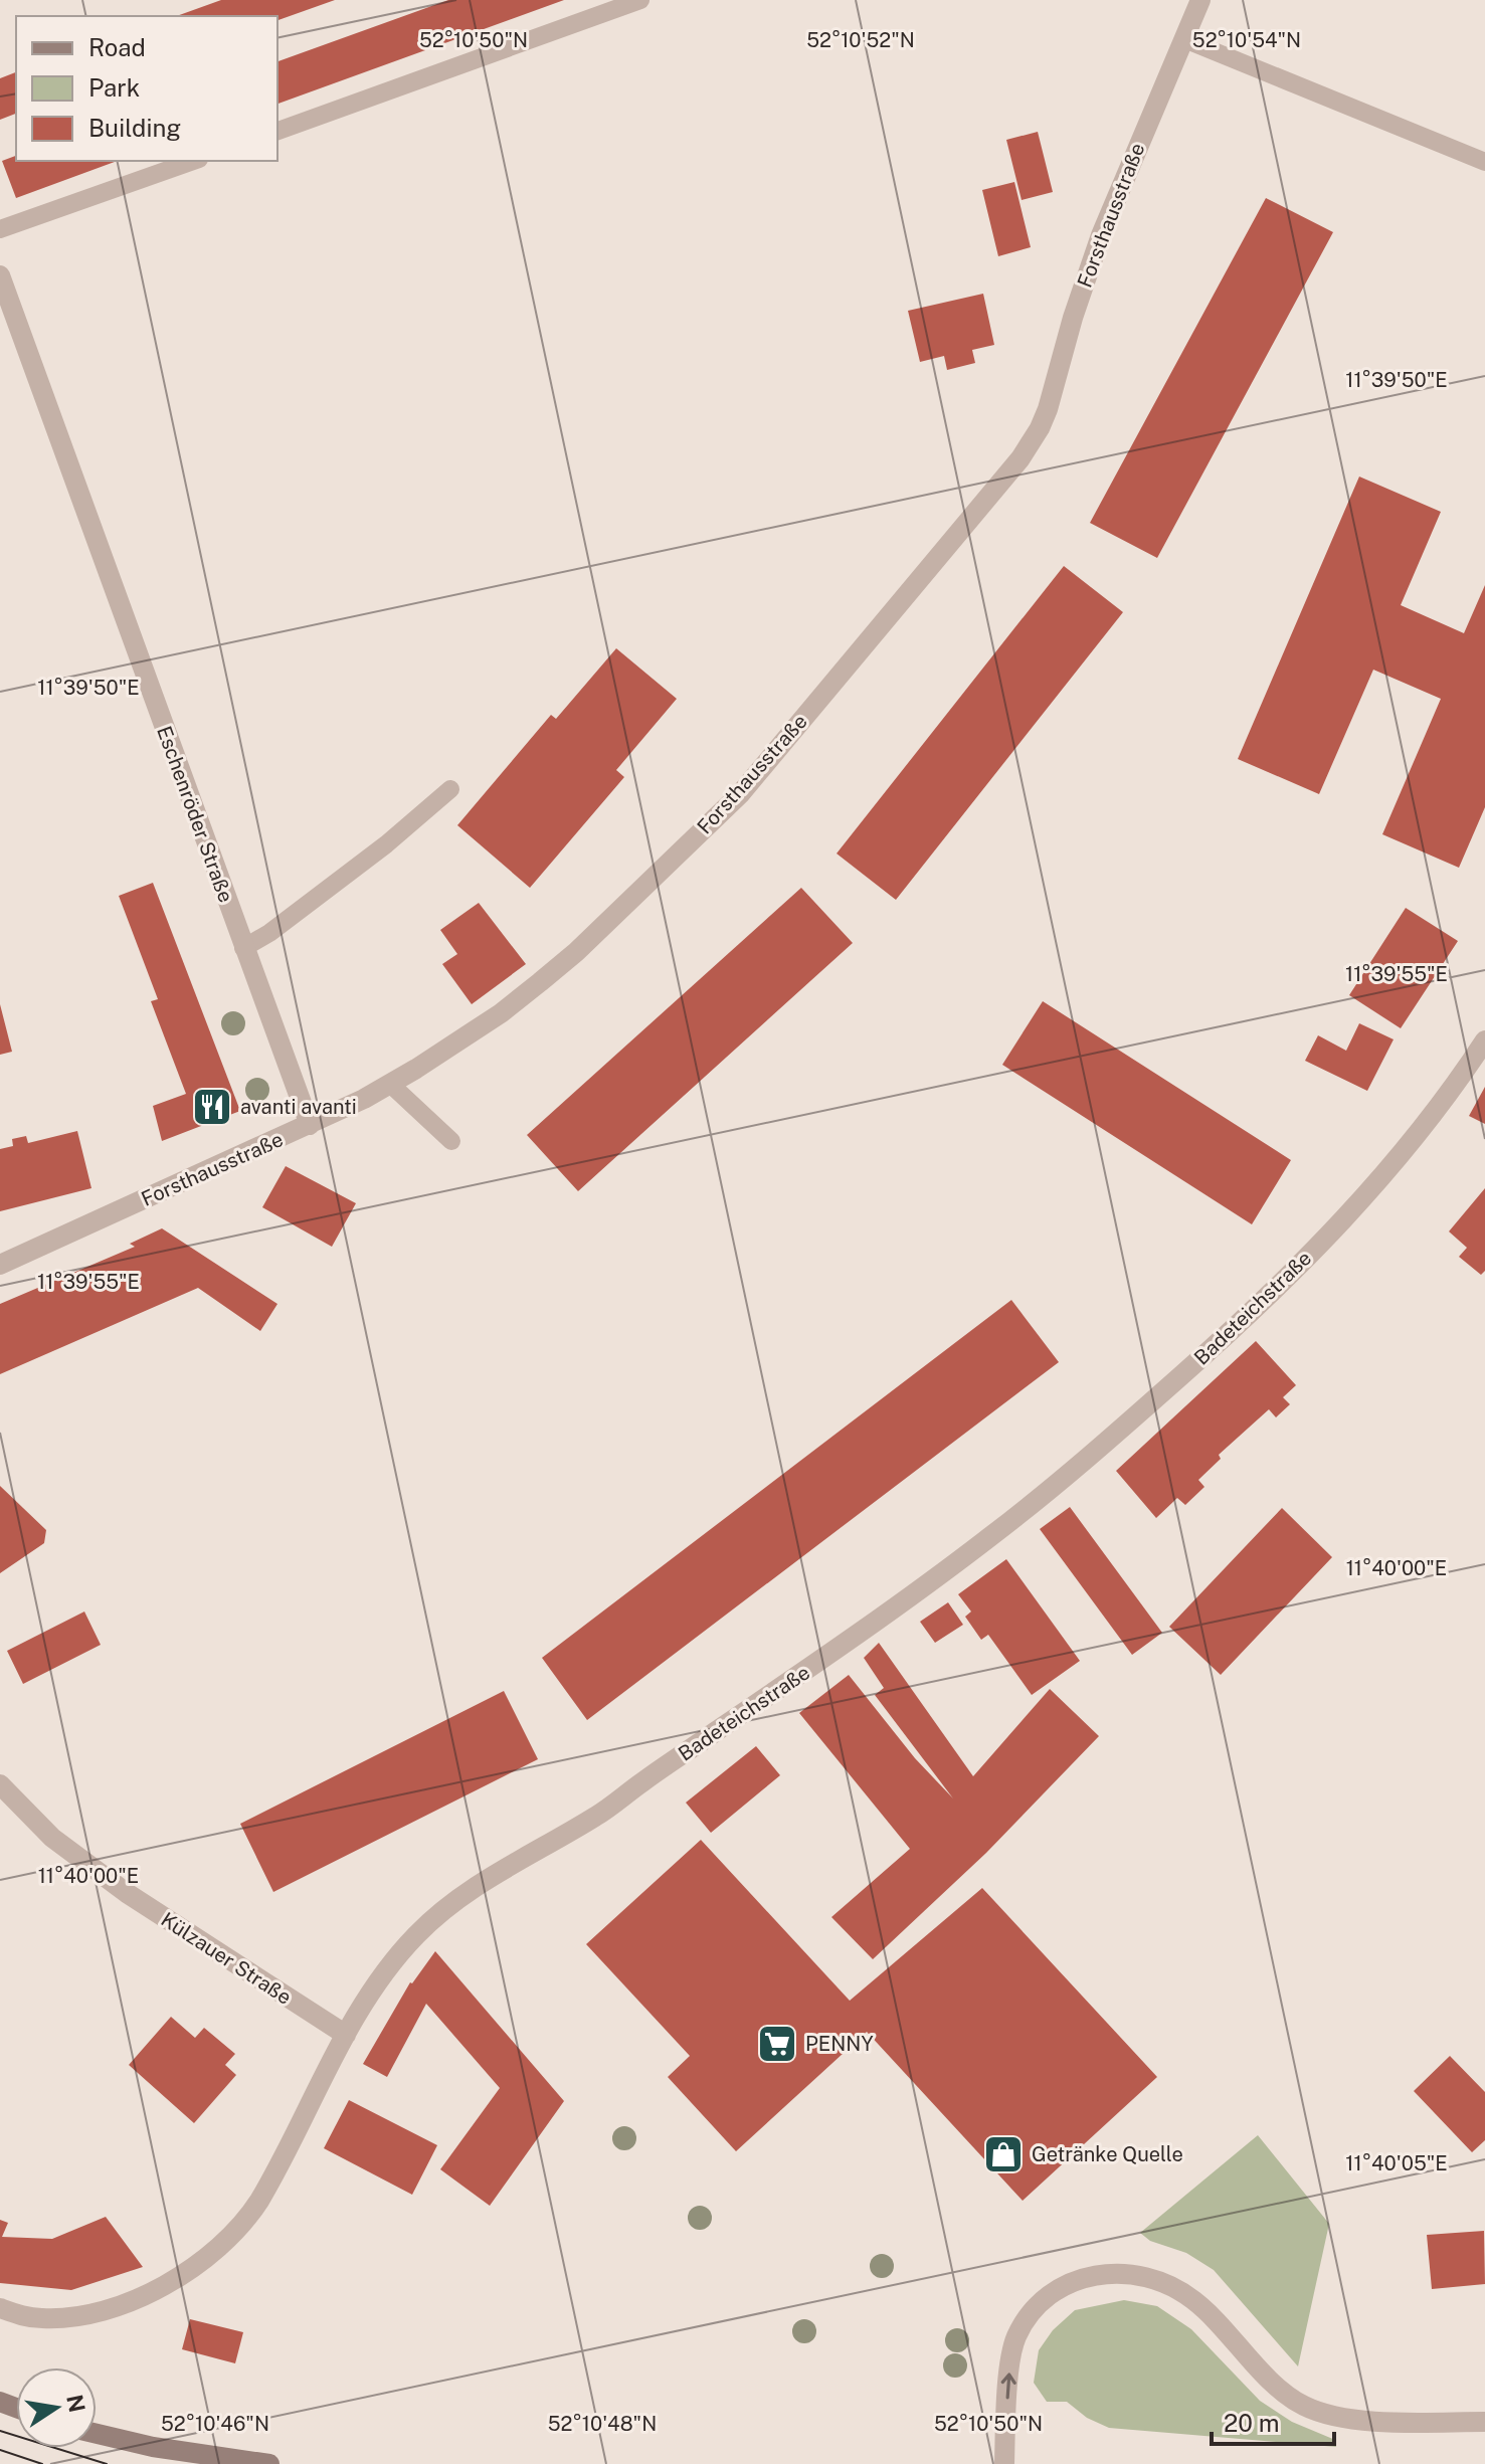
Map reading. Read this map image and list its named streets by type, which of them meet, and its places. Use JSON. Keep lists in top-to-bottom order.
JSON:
{
  "streets": {
    "street": [
      "Forsthausstraße",
      "Eschenröder Straße",
      "Badeteichstraße",
      "Külzauer Straße"
    ]
  },
  "crossings": [
    ["Forsthausstraße", "Eschenröder Straße"],
    ["Badeteichstraße", "Külzauer Straße"]
  ],
  "places": {
    "restaurant": ["avanti avanti"],
    "supermarket": ["PENNY"],
    "shop": ["Getränke Quelle"]
  },
  "legend": ["Road", "Park", "Building"],
  "scale_bar": "20 m",
  "north": "right",
  "coordinates": [
    "52°10'50\"N",
    "52°10'52\"N",
    "52°10'54\"N",
    "11°39'50\"E",
    "11°39'55\"E",
    "11°40'00\"E",
    "11°40'05\"E",
    "52°10'46\"N",
    "52°10'48\"N"
  ]
}
